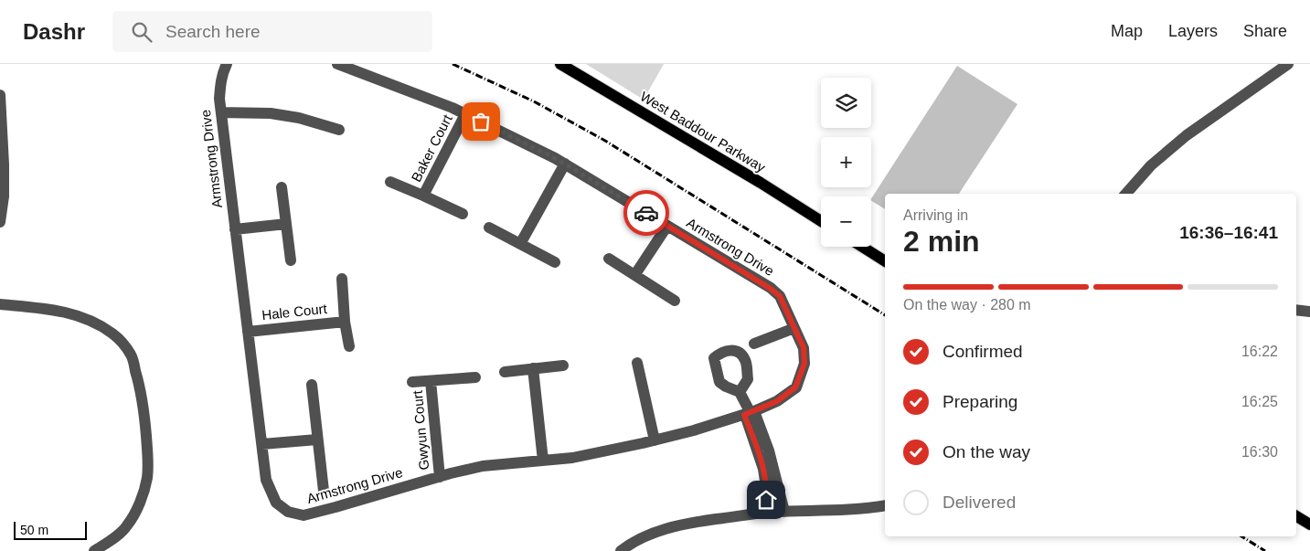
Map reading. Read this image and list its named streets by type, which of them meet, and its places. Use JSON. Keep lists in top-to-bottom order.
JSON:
{
  "streets": {
    "main road": ["West Baddour Parkway"],
    "street": [
      "Baker Court",
      "Armstrong Drive",
      "Hale Court",
      "Gwyun Court"
    ]
  },
  "crossings": [
    ["Baker Court", "Armstrong Drive"],
    ["Armstrong Drive", "Hale Court"],
    ["Armstrong Drive", "Gwyun Court"]
  ],
  "scale_bar": "50 m",
  "page": {
    "header": "Dashr",
    "search": "Search here",
    "nav": ["Map", "Layers", "Share"],
    "map_buttons": ["+", "−"],
    "heading": ["2 min", "Arriving in", "16:36–16:41"],
    "bar": "On the way · 280 m",
    "list": [
      ["Confirmed", "16:22"],
      ["Preparing", "16:25"],
      ["On the way", "16:30"],
      "Delivered"
    ],
    "scale": "50 m"
  }
}
